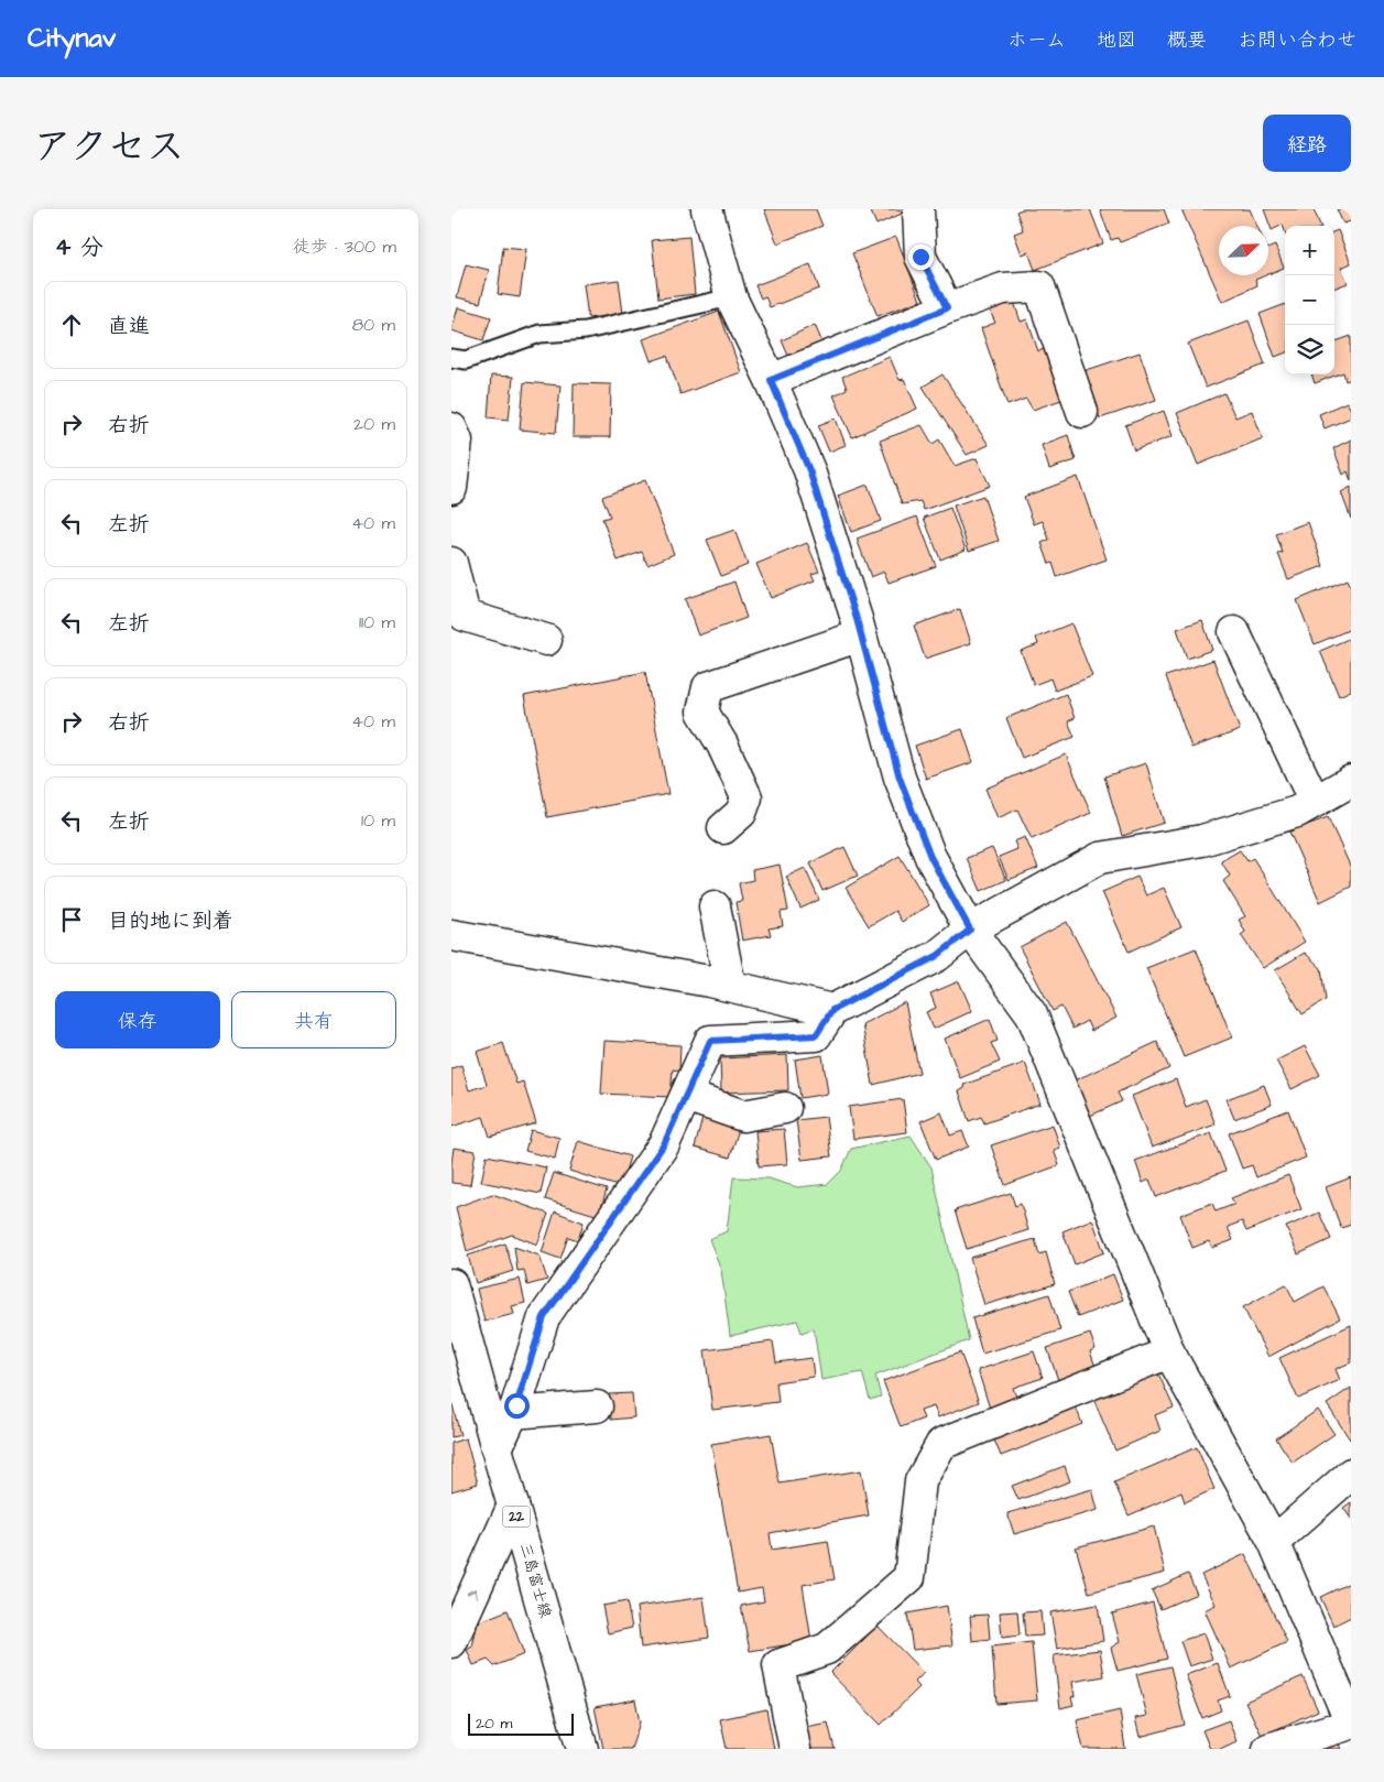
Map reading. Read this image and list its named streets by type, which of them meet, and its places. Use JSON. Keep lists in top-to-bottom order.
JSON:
{
  "streets": {
    "street": ["22", "三島富士線"]
  },
  "scale_bar": "20 m",
  "north": "top right",
  "page": {
    "header": "Citynav",
    "nav": [
      "ホーム",
      "地図",
      "概要",
      "お問い合わせ"
    ],
    "title": "アクセス",
    "buttons": [
      "経路",
      ["保存", "共有"]
    ],
    "heading": ["4 分", "徒歩 · 300 m"],
    "map_buttons": ["+", "−"],
    "list": [
      ["直進", "80 m"],
      ["右折", "20 m"],
      ["左折", "40 m"],
      ["左折", "110 m"],
      ["右折", "40 m"],
      ["左折", "10 m"],
      "目的地に到着"
    ],
    "scale": "20 m"
  }
}
